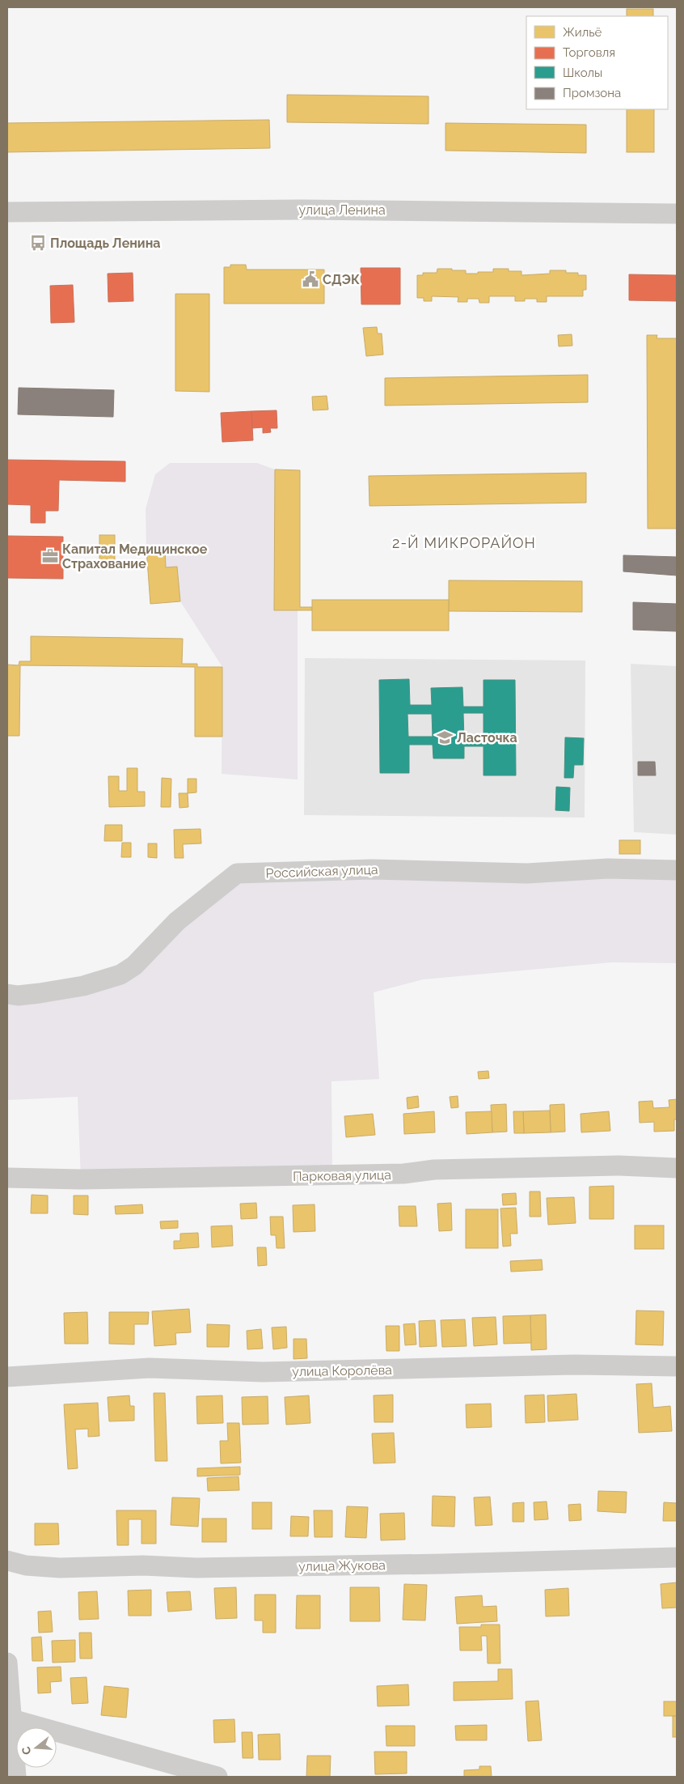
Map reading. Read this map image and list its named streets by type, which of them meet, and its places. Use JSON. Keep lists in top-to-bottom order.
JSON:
{
  "streets": {
    "street": [
      "улица Ленина",
      "Российская улица",
      "Парковая улица",
      "улица Королёва",
      "улица Жукова"
    ]
  },
  "districts": ["2-Й МИКРОРАЙОН"],
  "places": {
    "bus stop": ["Площадь Ленина"],
    "public building": ["СДЭК"],
    "office": ["Капитал Медицинское Страхование"],
    "school or university": ["Ласточка"]
  },
  "legend": [
    "Жильё",
    "Торговля",
    "Школы",
    "Промзона"
  ],
  "north": "left"
}
